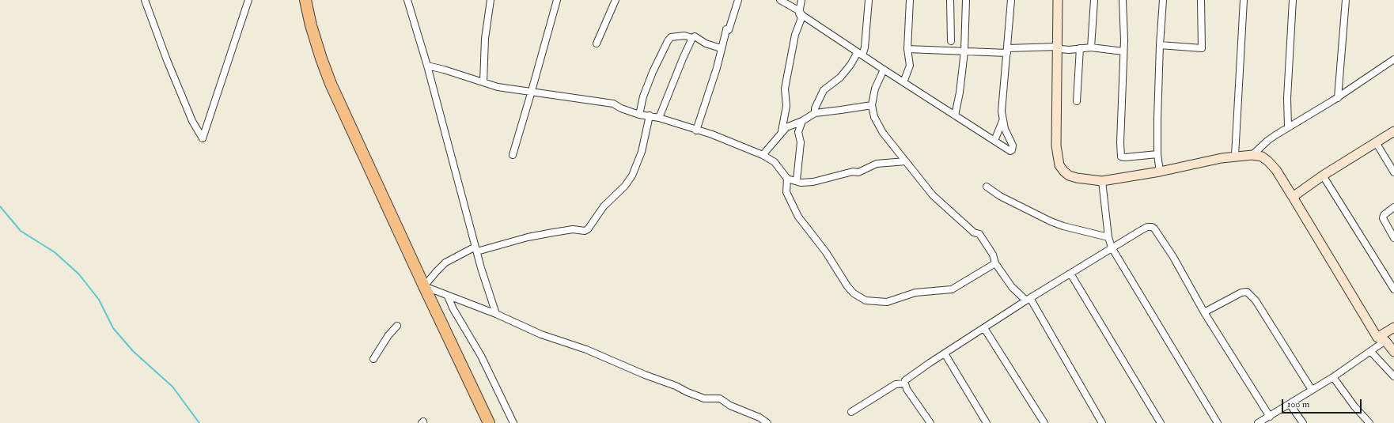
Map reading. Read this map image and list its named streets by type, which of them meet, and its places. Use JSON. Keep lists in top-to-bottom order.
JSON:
{
  "scale_bar": "100 m"
}
